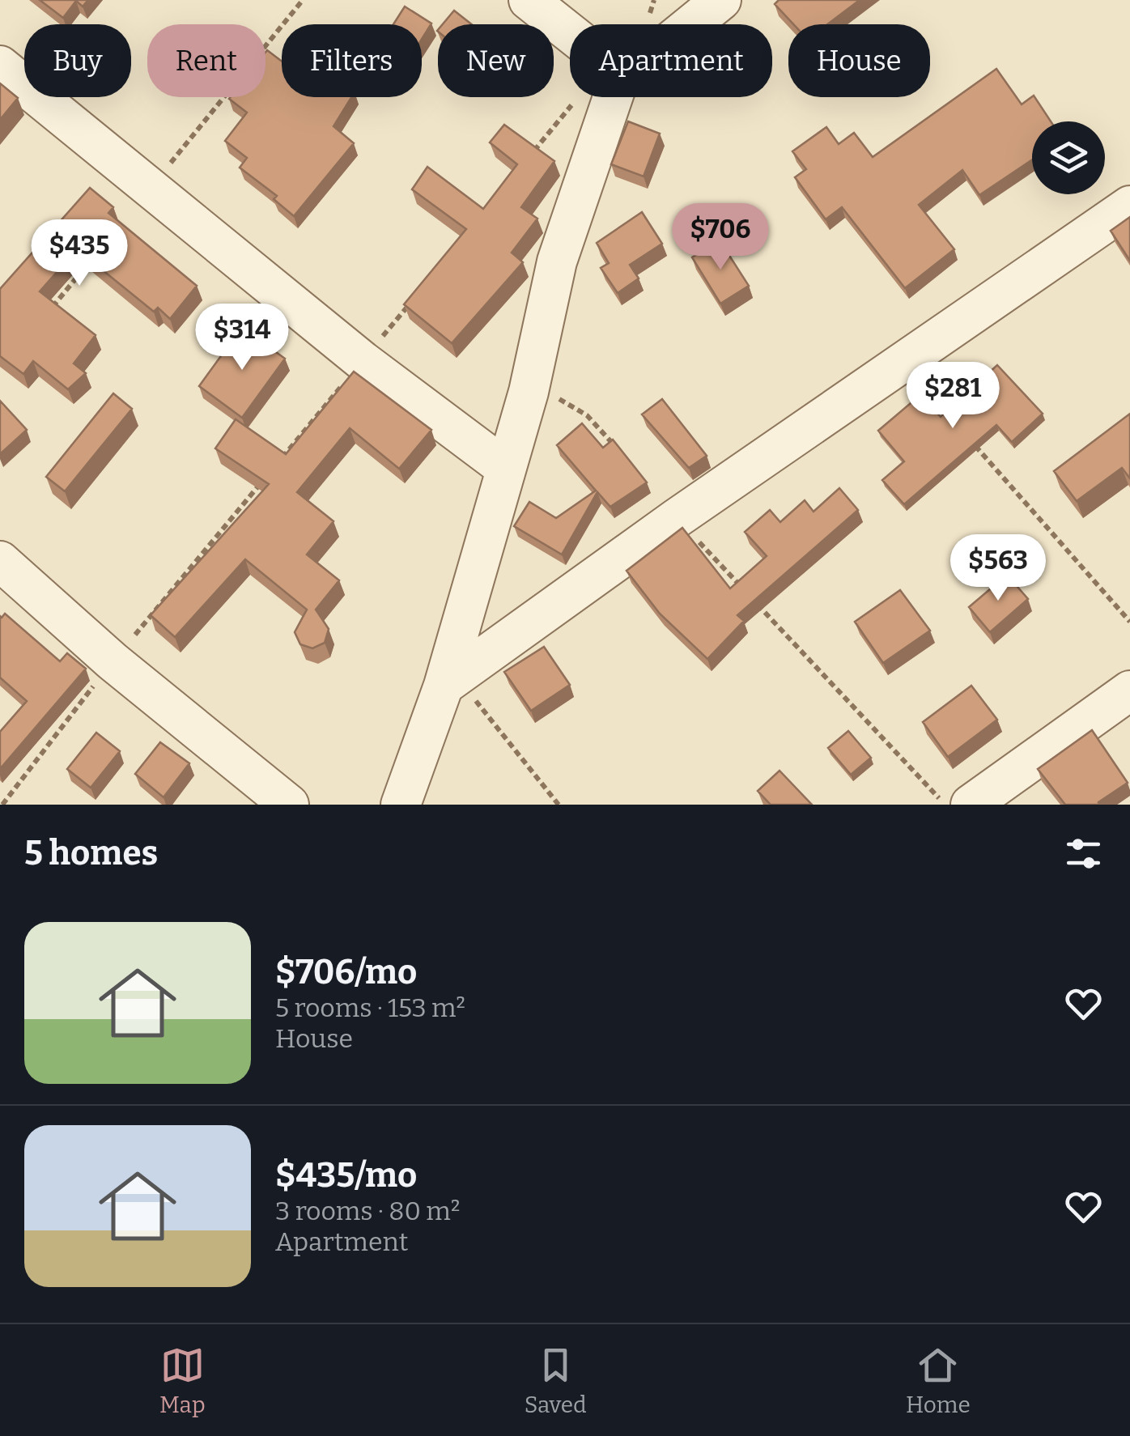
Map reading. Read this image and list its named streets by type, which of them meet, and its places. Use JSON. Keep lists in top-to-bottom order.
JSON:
{
  "page": {
    "chip": [
      "Buy",
      "Rent",
      "Filters",
      "New",
      "Apartment",
      "House"
    ],
    "price": [
      "$706",
      "$435",
      "$314",
      "$281",
      "$563"
    ],
    "heading": "5 homes",
    "list": [
      {
        "name": "$706/mo",
        "note": "5 rooms · 153 m² · House"
      },
      {
        "name": "$435/mo",
        "note": "3 rooms · 80 m² · Apartment"
      }
    ],
    "tabs": ["Map", "Saved", "Home"]
  }
}
